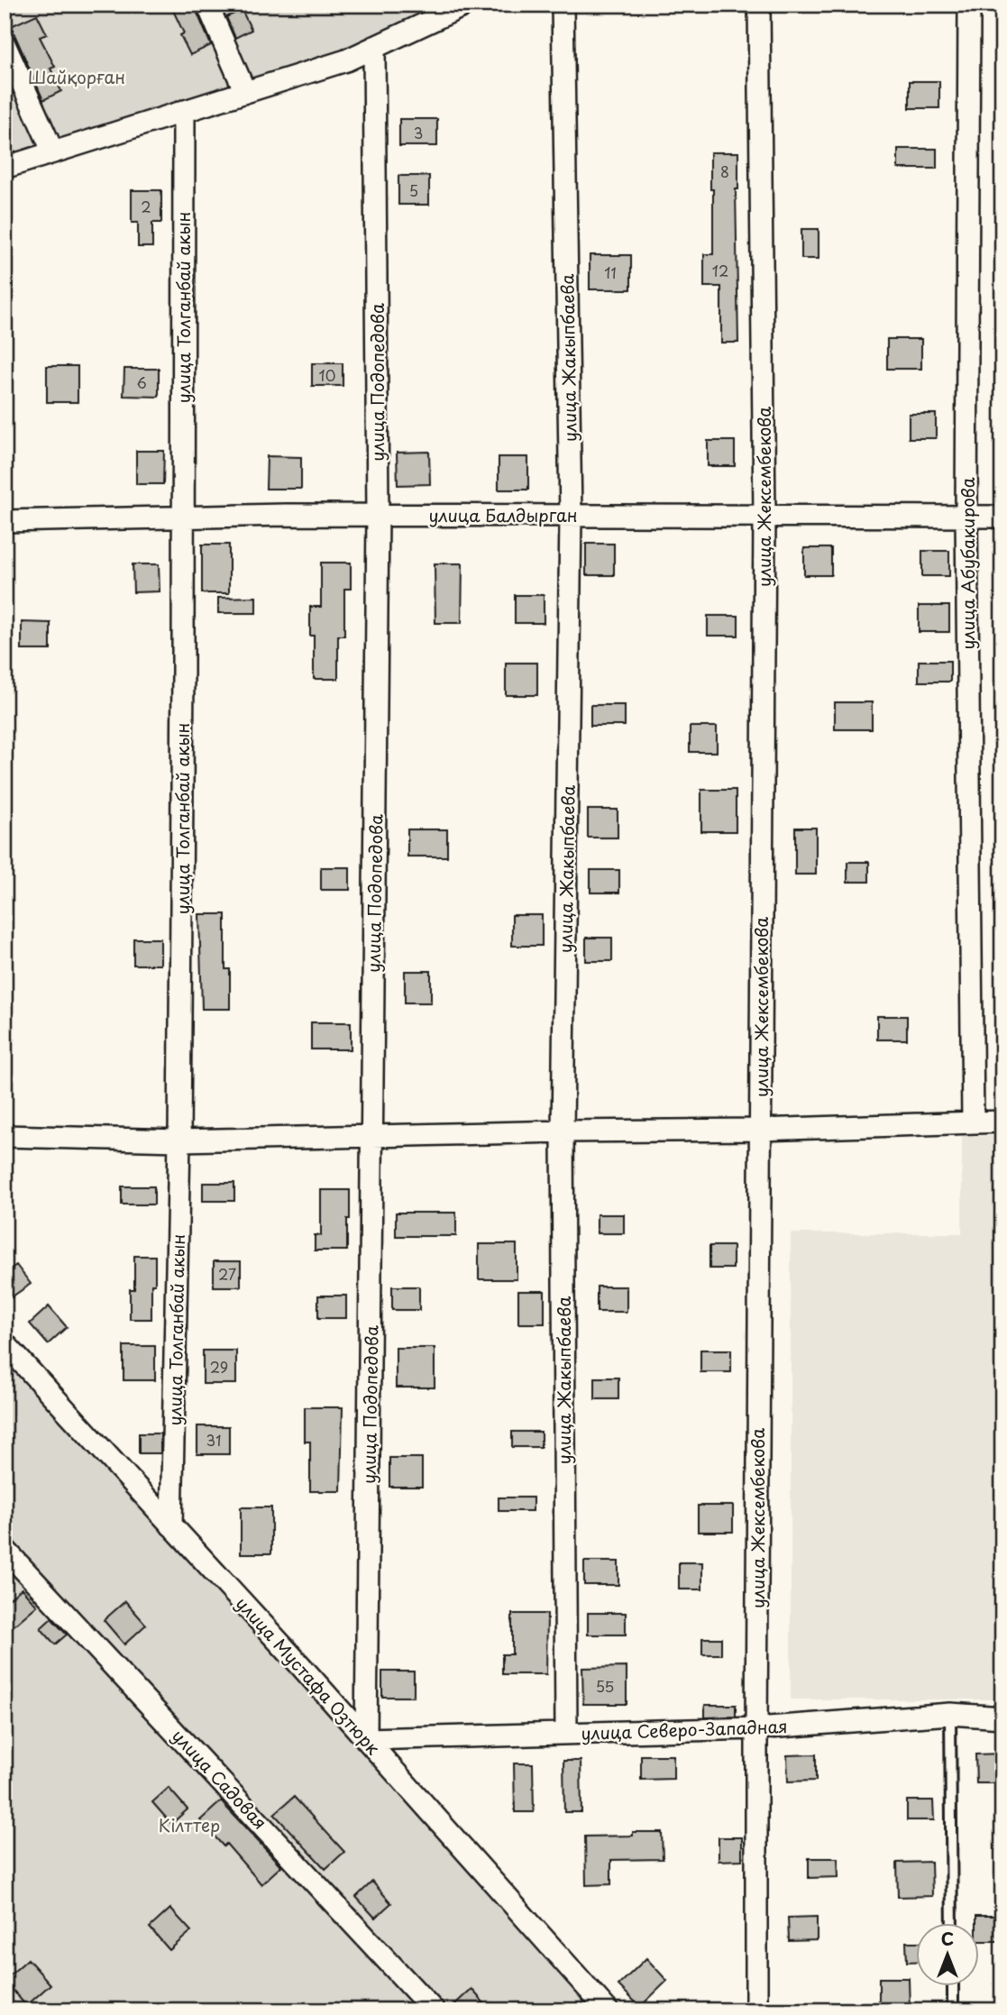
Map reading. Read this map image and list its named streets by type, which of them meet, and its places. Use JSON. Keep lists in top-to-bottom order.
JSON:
{
  "streets": {
    "street": [
      "улица Толганбай акын",
      "улица Жакыпбаева",
      "улица Подопедова",
      "улица Жексембекова",
      "улица Балдырган",
      "улица Абубакирова",
      "улица Мустафа Озтюрк",
      "улица Северо-Западная",
      "улица Садовая"
    ]
  },
  "crossings": [
    ["улица Толганбай акын", "улица Балдырган"],
    ["улица Толганбай акын", "улица Мустафа Озтюрк"],
    ["улица Жакыпбаева", "улица Балдырган"],
    ["улица Жакыпбаева", "улица Северо-Западная"],
    ["улица Подопедова", "улица Балдырган"],
    ["улица Подопедова", "улица Мустафа Озтюрк"],
    ["улица Подопедова", "улица Северо-Западная"],
    ["улица Жексембекова", "улица Балдырган"],
    ["улица Жексембекова", "улица Северо-Западная"],
    ["улица Балдырган", "улица Абубакирова"],
    ["улица Мустафа Озтюрк", "улица Северо-Западная"]
  ],
  "parks": ["Шайқорған", "Кілттер"],
  "house_numbers": [
    "3",
    "8",
    "5",
    "2",
    "12",
    "11",
    "10",
    "6",
    "27",
    "29",
    "31",
    "55"
  ],
  "north": "top"
}
